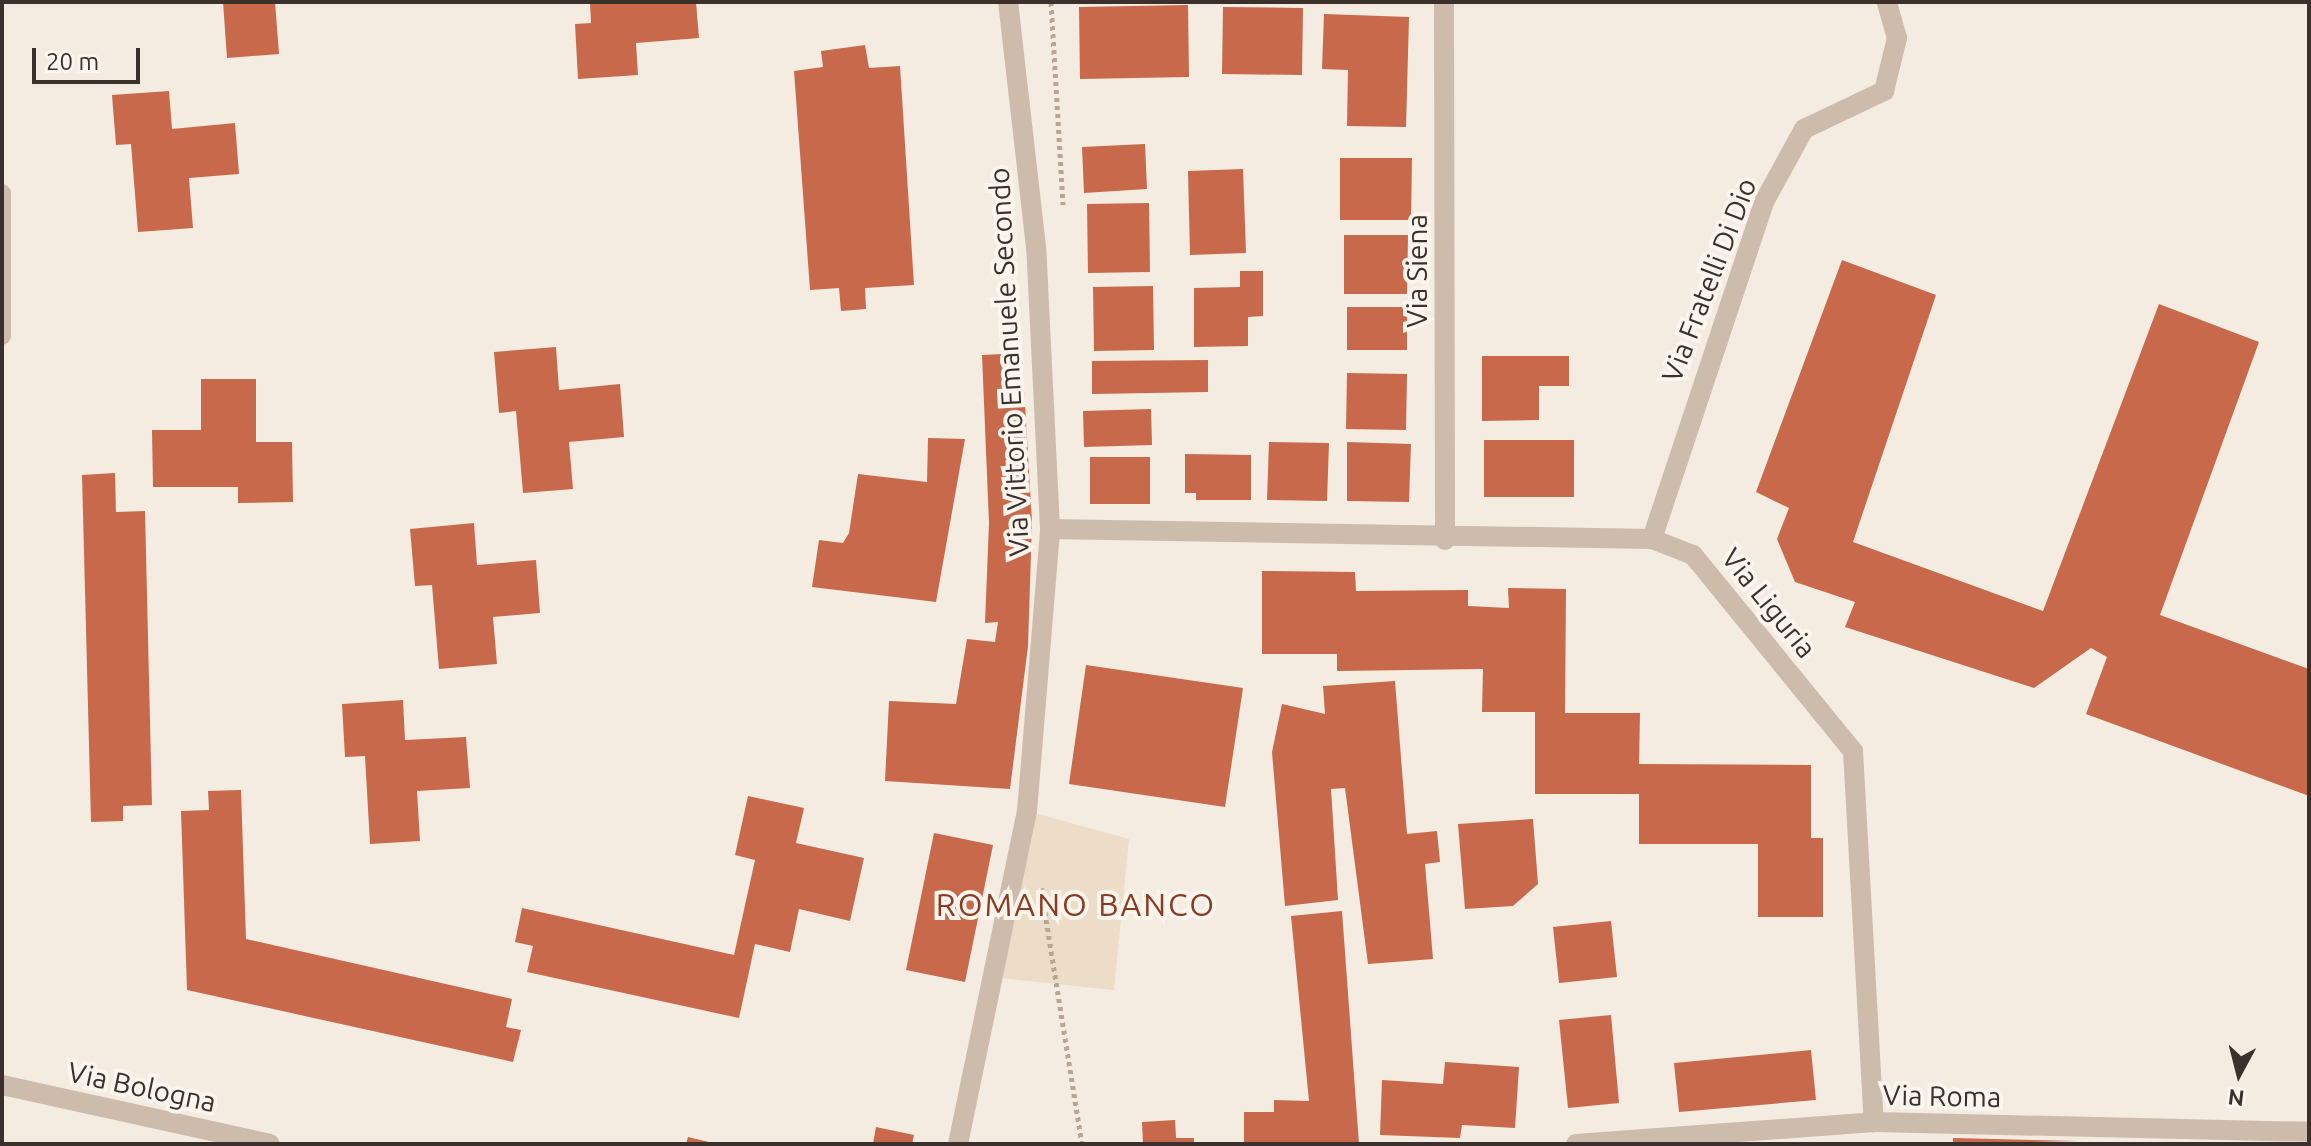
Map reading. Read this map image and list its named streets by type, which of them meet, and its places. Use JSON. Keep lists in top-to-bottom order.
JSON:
{
  "streets": {
    "street": [
      "Via Siena",
      "Via Fratelli Di Dio",
      "Via Vittorio Emanuele Secondo",
      "Via Liguria",
      "Via Bologna",
      "Via Roma"
    ]
  },
  "crossings": [
    ["Via Siena", "Via Liguria"],
    ["Via Fratelli Di Dio", "Via Liguria"],
    ["Via Vittorio Emanuele Secondo", "Via Liguria"],
    ["Via Liguria", "Via Roma"]
  ],
  "districts": ["ROMANO BANCO"],
  "scale_bar": "20 m",
  "north": "bottom"
}
